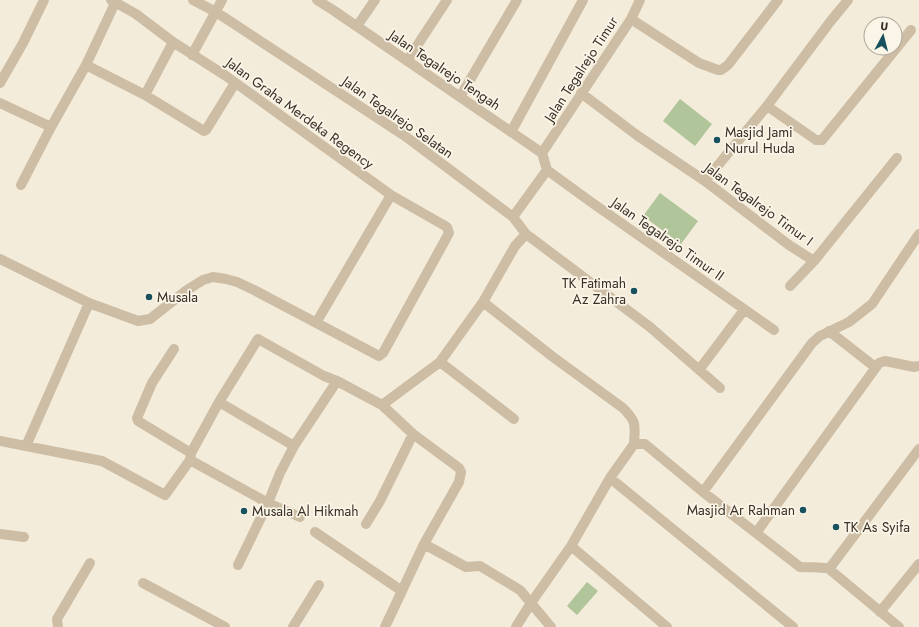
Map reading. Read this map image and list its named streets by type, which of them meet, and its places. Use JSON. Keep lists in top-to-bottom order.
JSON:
{
  "streets": {
    "street": [
      "Jalan Tegalrejo Timur",
      "Jalan Tegalrejo Tengah",
      "Jalan Graha Merdeka Regency",
      "Jalan Tegalrejo Selatan",
      "Jalan Tegalrejo Timur I",
      "Jalan Tegalrejo Timur II"
    ]
  },
  "crossings": [
    ["Jalan Tegalrejo Timur", "Jalan Tegalrejo Tengah"],
    ["Jalan Tegalrejo Timur", "Jalan Tegalrejo Timur I"]
  ],
  "places": [
    "Masjid Jami Nurul Huda",
    "TK Fatimah Az Zahra",
    "Musala",
    "Masjid Ar Rahman",
    "Musala Al Hikmah",
    "TK As Syifa"
  ],
  "north": "top"
}
